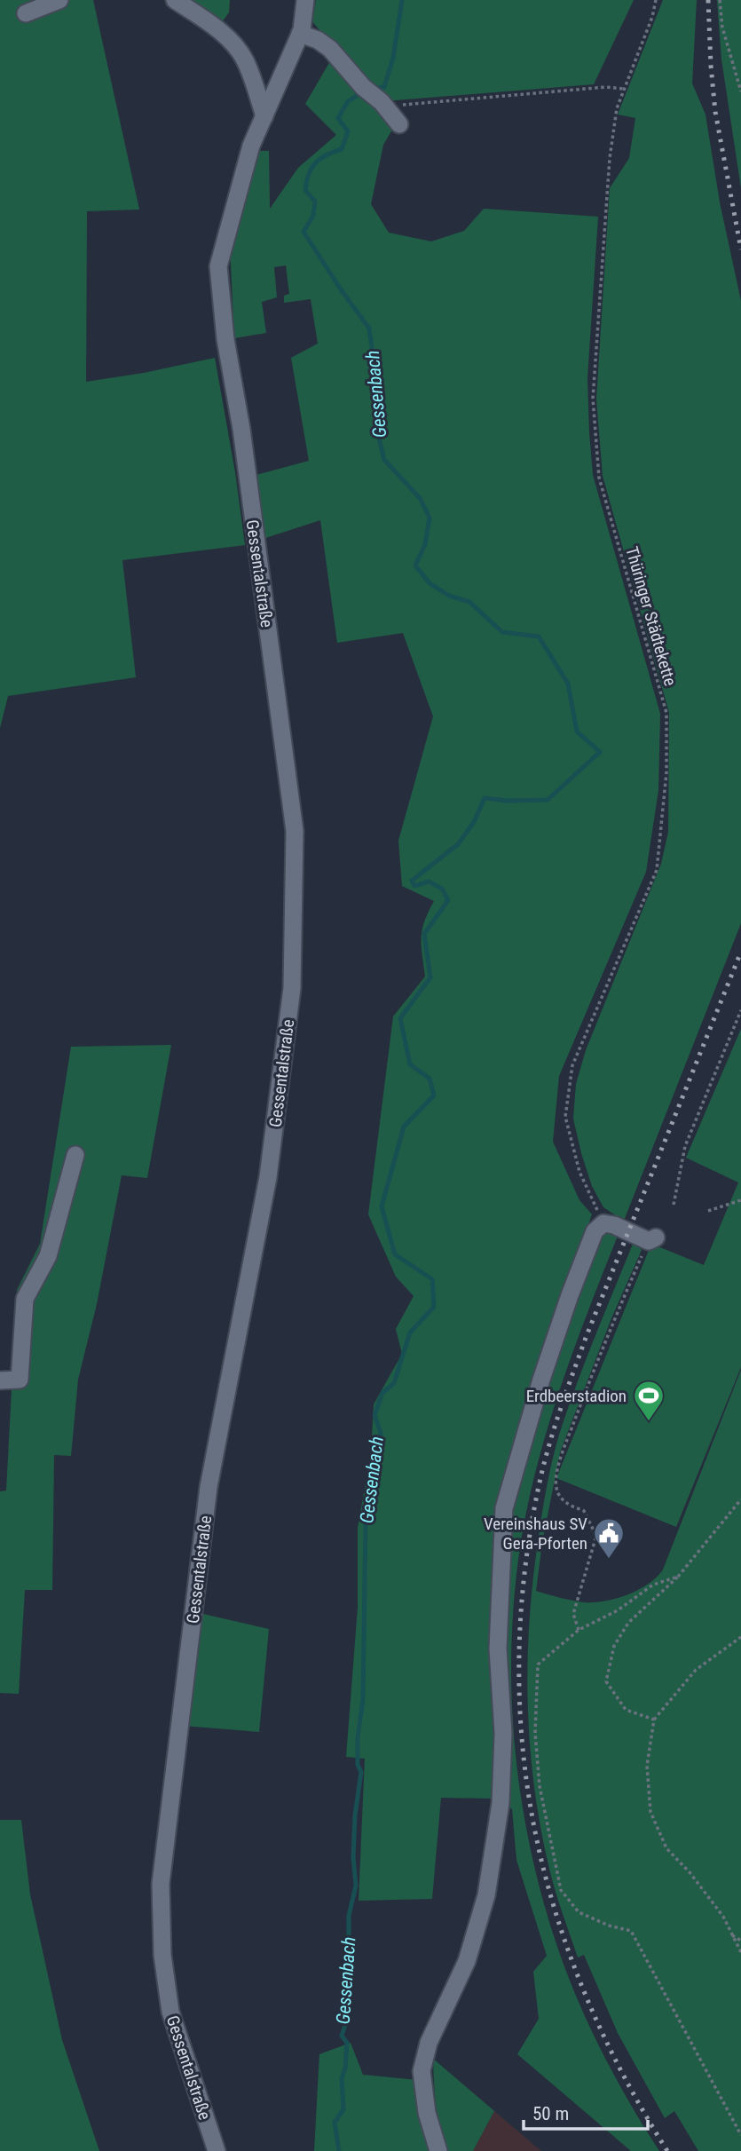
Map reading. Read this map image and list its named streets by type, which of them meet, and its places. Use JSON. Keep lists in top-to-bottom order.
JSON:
{
  "streets": {
    "street": ["Gessentalstraße"],
    "path": ["Thüringer Städtekette"]
  },
  "water": ["Gessenbach"],
  "places": {
    "sports": ["Erdbeerstadion"],
    "public building": ["Vereinshaus SV Gera-Pforten"]
  },
  "scale_bar": "50 m"
}
